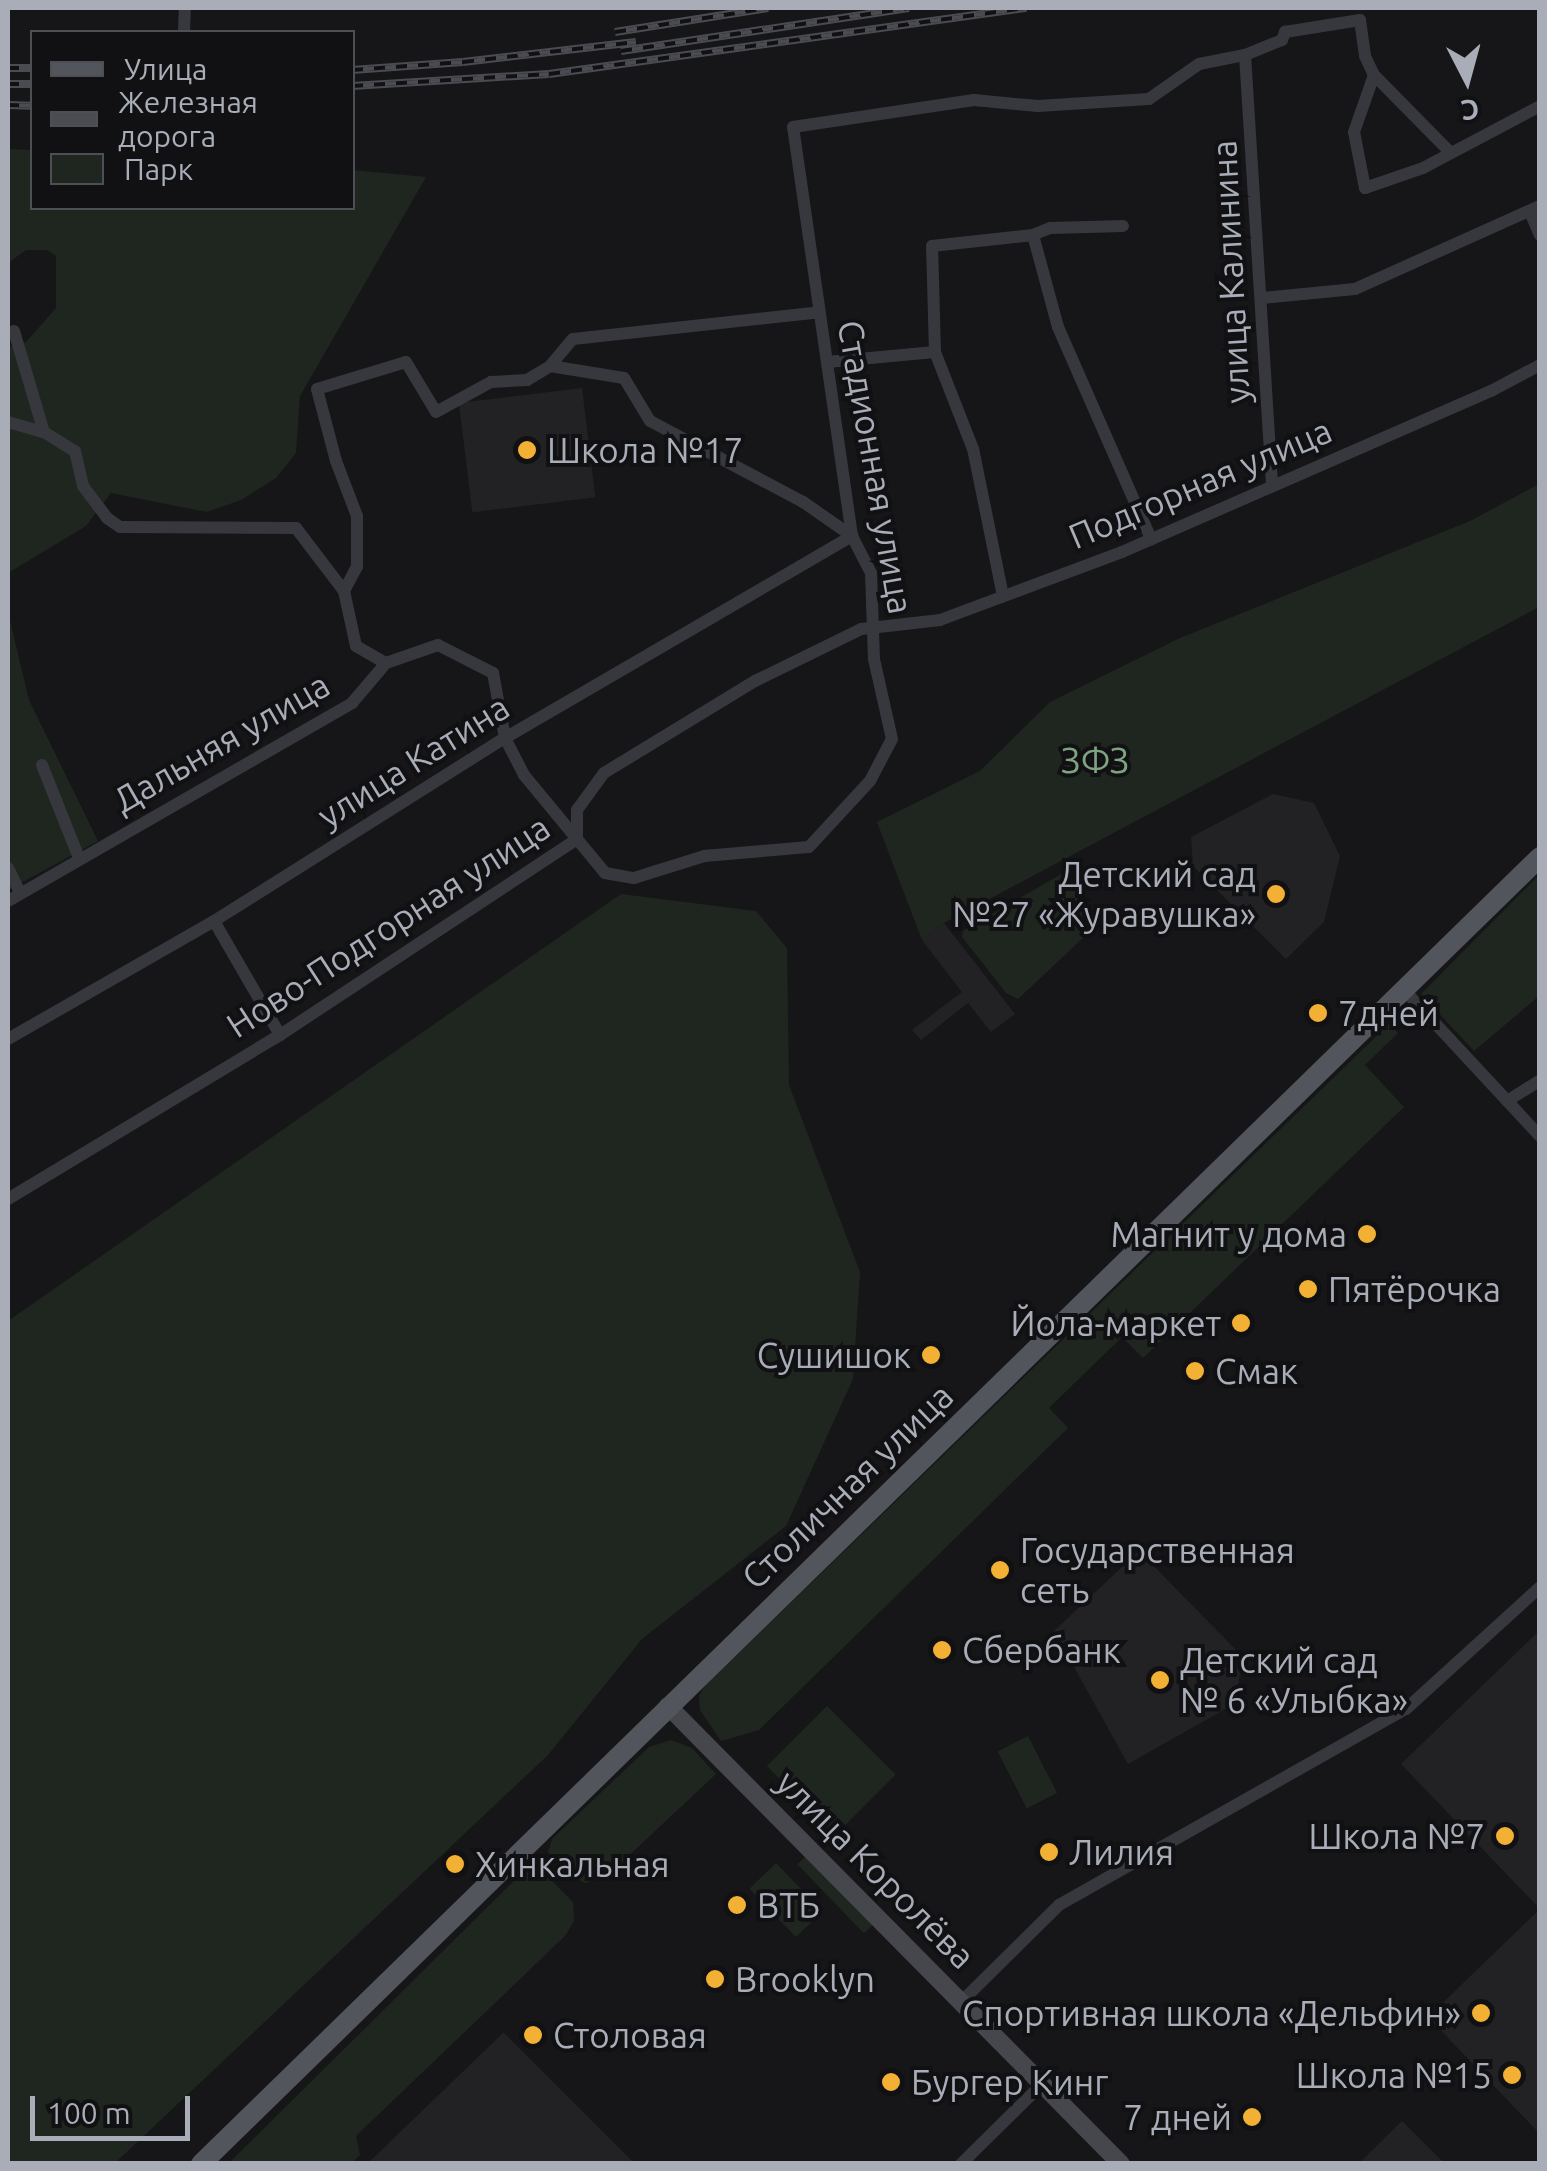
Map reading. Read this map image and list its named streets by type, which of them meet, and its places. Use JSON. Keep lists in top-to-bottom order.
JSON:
{
  "streets": {
    "main road": ["Столичная улица"],
    "street": [
      "улица Калинина",
      "Стадионная улица",
      "Подгорная улица",
      "Дальняя улица",
      "улица Катина",
      "Ново-Подгорная улица",
      "улица Королёва"
    ]
  },
  "crossings": [
    ["улица Калинина", "Стадионная улица"],
    ["улица Калинина", "Подгорная улица"],
    ["Стадионная улица", "Подгорная улица"],
    ["Стадионная улица", "Дальняя улица"],
    ["Стадионная улица", "улица Катина"],
    ["Стадионная улица", "Ново-Подгорная улица"],
    ["Подгорная улица", "Ново-Подгорная улица"],
    ["Дальняя улица", "улица Катина"],
    ["Дальняя улица", "Ново-Подгорная улица"],
    ["Столичная улица", "улица Королёва"]
  ],
  "parks": ["ЗФЗ"],
  "places": [
    "Школа №17",
    "Детский сад №27 «Журавушка»",
    "7дней",
    "Магнит у дома",
    "Пятёрочка",
    "Йола-маркет",
    "Сушишок",
    "Смак",
    "Государственная сеть",
    "Сбербанк",
    "Детский сад № 6 «Улыбка»",
    "Школа №7",
    "Лилия",
    "Хинкальная",
    "ВТБ",
    "Brooklyn",
    "Спортивная школа «Дельфин»",
    "Столовая",
    "Школа №15",
    "Бургер Кинг",
    "7 дней"
  ],
  "legend": ["Улица", "Железная дорога", "Парк"],
  "scale_bar": "100 m",
  "north": "bottom"
}
